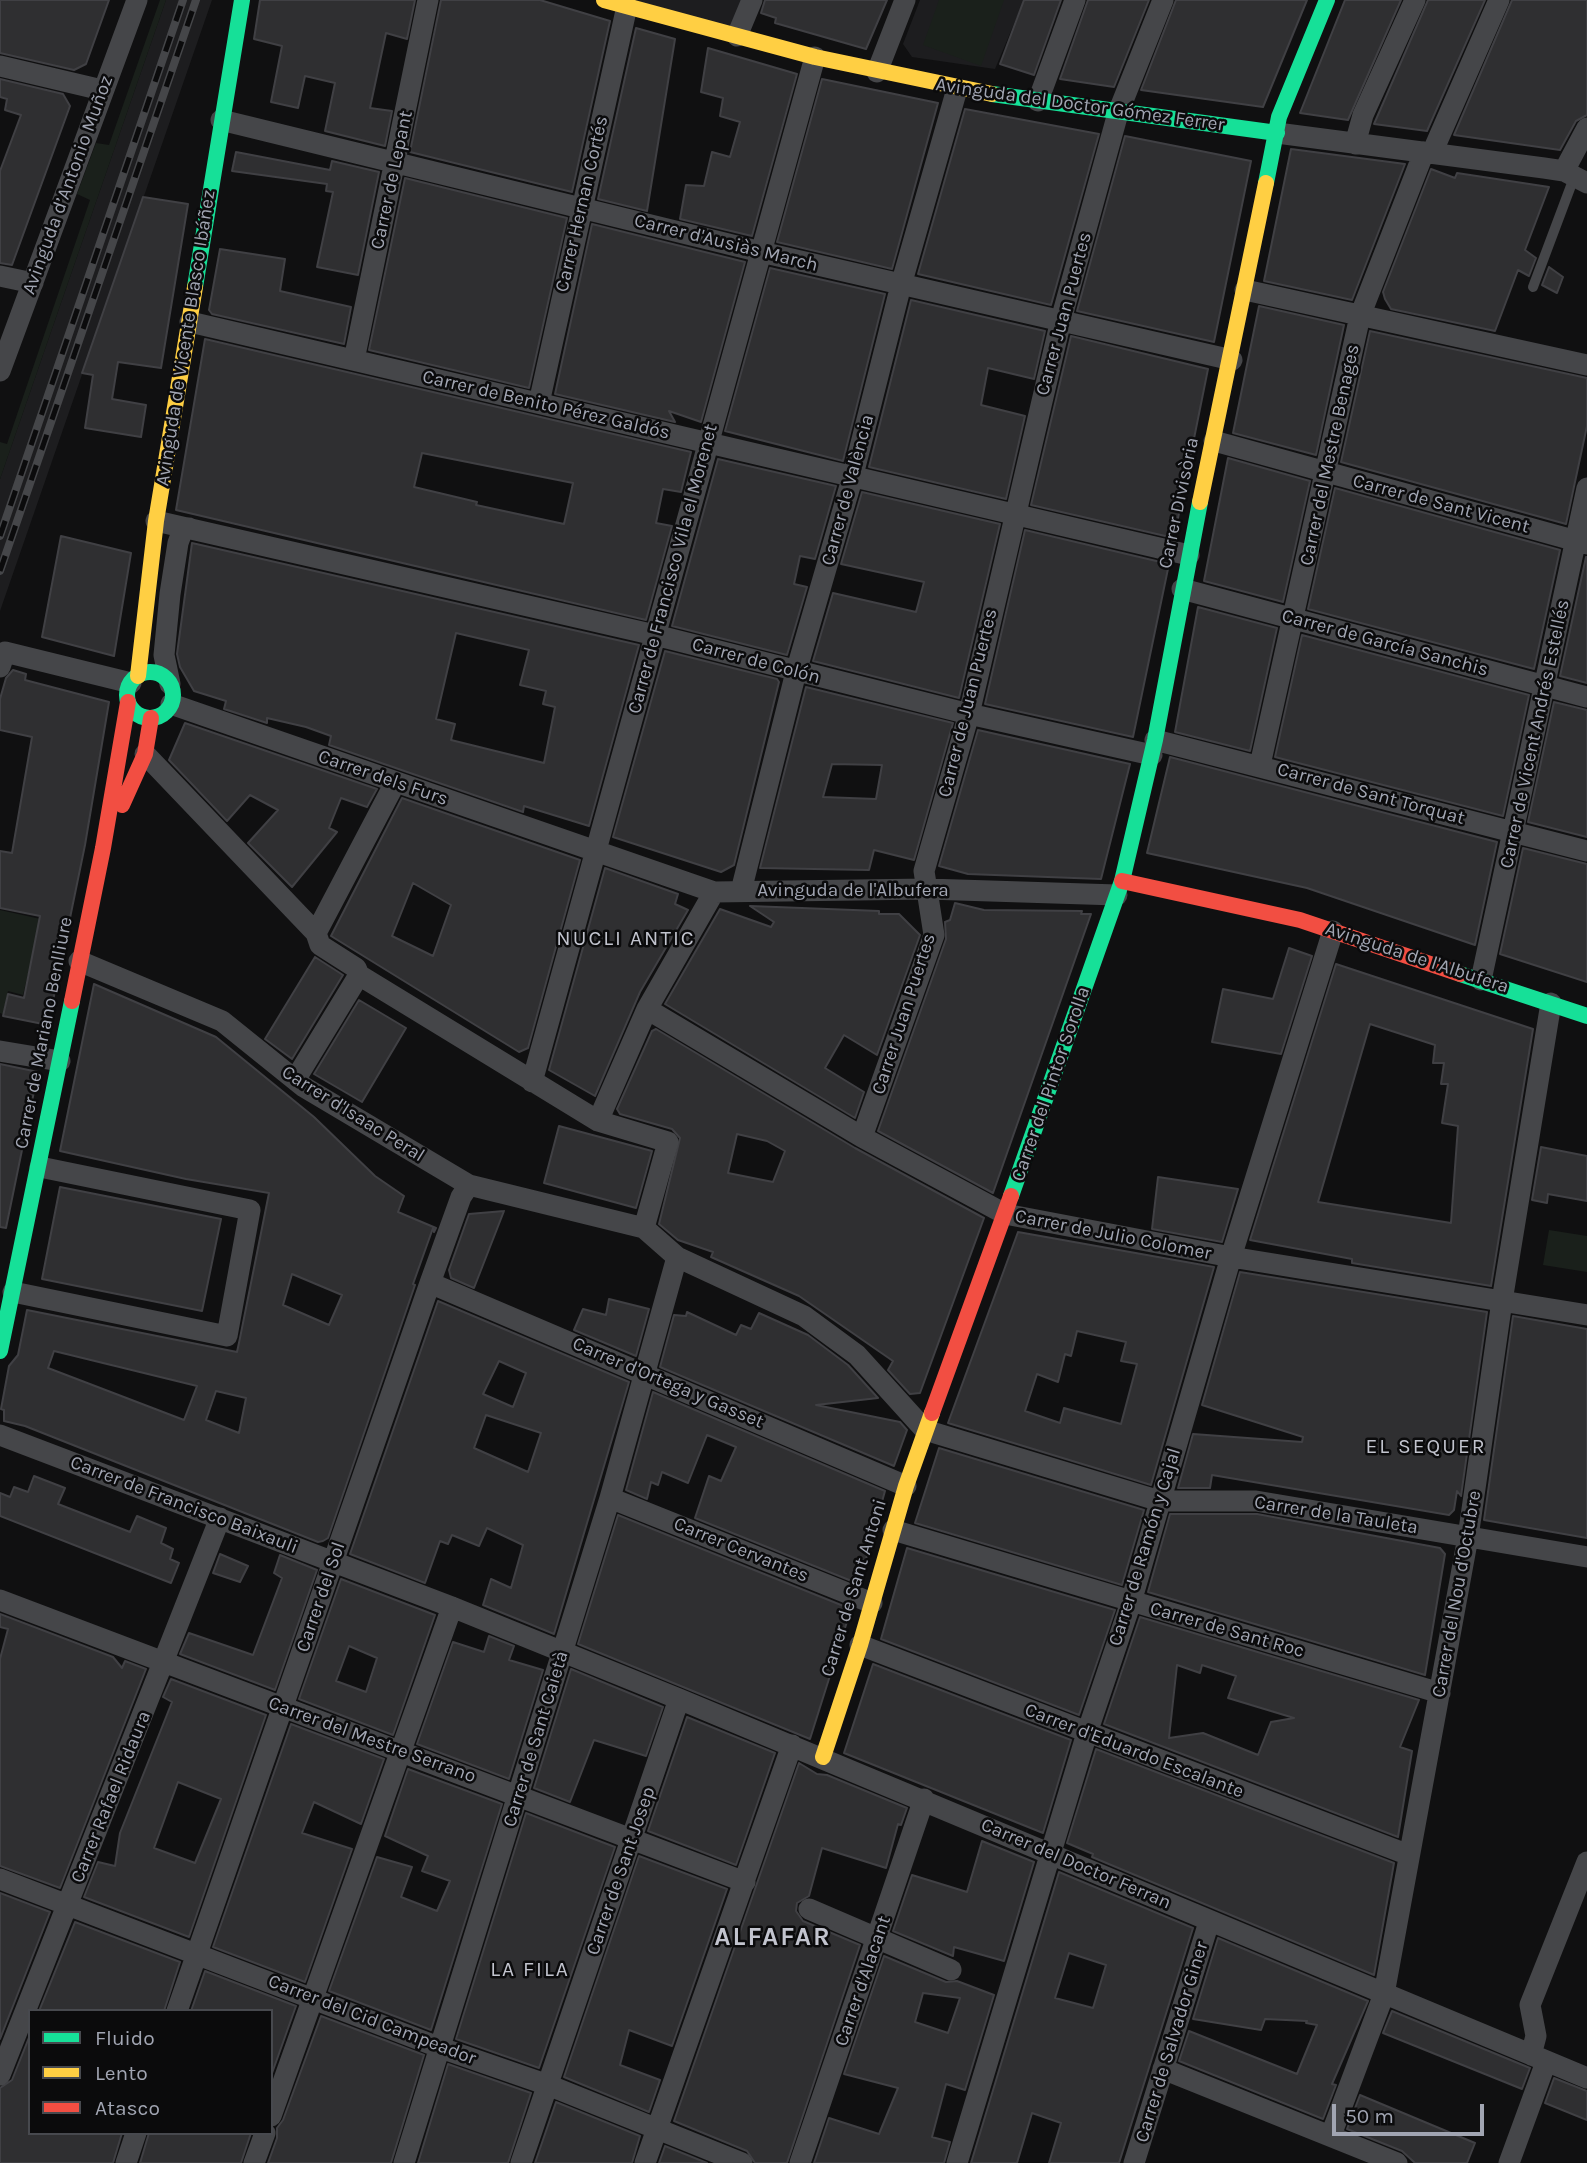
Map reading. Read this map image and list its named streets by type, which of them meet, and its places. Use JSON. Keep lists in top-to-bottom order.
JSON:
{
  "streets": {
    "street": [
      "Avinguda del Doctor Gómez Ferrer",
      "Carrer de Lepant",
      "Avinguda d’Antonio Muñoz",
      "Carrer Hernan Cortés",
      "Carrer d'Ausiàs March",
      "Carrer Juan Puertes",
      "Avinguda de Vicente Blasco Ibáñez",
      "Carrer de Benito Pérez Galdós",
      "Carrer del Mestre Benages",
      "Carrer de València",
      "Carrer Divisòria",
      "Carrer de Sant Vicent",
      "Carrer de Francisco Vila el Morenet",
      "Carrer de García Sanchis",
      "Carrer de Colón",
      "Carrer de Juan Puertes",
      "Carrer de Vicent Andrés Estellés",
      "Carrer dels Furs",
      "Carrer de Sant Torquat",
      "Avinguda de l'Albufera",
      "Carrer de Mariano Benlliure",
      "Carrer del Pintor Sorolla",
      "Carrer d'Isaac Peral",
      "Carrer de Julio Colomer",
      "Carrer d'Ortega y Gasset",
      "Carrer de Francisco Baixauli",
      "Carrer de la Tauleta",
      "Carrer de Ramón y Cajal",
      "Carrer Cervantes",
      "Carrer de Sant Antoni",
      "Carrer del Nou d'Octubre",
      "Carrer del Sol",
      "Carrer de Sant Roc",
      "Carrer de Sant Caietà",
      "Carrer del Mestre Serrano",
      "Carrer d'Eduardo Escalante",
      "Carrer Rafael Ridaura",
      "Carrer del Doctor Ferran",
      "Carrer de Sant Josep",
      "Carrer d'Alacant",
      "Carrer del Cid Campeador",
      "Carrer de Salvador Giner"
    ]
  },
  "crossings": [
    ["Avinguda del Doctor Gómez Ferrer", "Carrer Hernan Cortés"],
    ["Avinguda del Doctor Gómez Ferrer", "Carrer Juan Puertes"],
    ["Avinguda del Doctor Gómez Ferrer", "Carrer del Mestre Benages"],
    ["Avinguda del Doctor Gómez Ferrer", "Carrer de València"],
    ["Avinguda del Doctor Gómez Ferrer", "Carrer Divisòria"],
    ["Avinguda del Doctor Gómez Ferrer", "Carrer de Francisco Vila el Morenet"],
    ["Carrer de Lepant", "Carrer d'Ausiàs March"],
    ["Carrer de Lepant", "Carrer de Benito Pérez Galdós"],
    ["Carrer Hernan Cortés", "Carrer d'Ausiàs March"],
    ["Carrer Hernan Cortés", "Carrer de Benito Pérez Galdós"],
    ["Carrer d'Ausiàs March", "Carrer Juan Puertes"],
    ["Carrer d'Ausiàs March", "Avinguda de Vicente Blasco Ibáñez"],
    ["Carrer d'Ausiàs March", "Carrer de València"],
    ["Carrer d'Ausiàs March", "Carrer Divisòria"],
    ["Carrer d'Ausiàs March", "Carrer de Francisco Vila el Morenet"],
    ["Carrer Juan Puertes", "Carrer de Benito Pérez Galdós"],
    ["Carrer Juan Puertes", "Carrer de Juan Puertes"],
    ["Carrer Juan Puertes", "Avinguda de l'Albufera"],
    ["Carrer Juan Puertes", "Carrer de Julio Colomer"],
    ["Avinguda de Vicente Blasco Ibáñez", "Carrer de Benito Pérez Galdós"],
    ["Avinguda de Vicente Blasco Ibáñez", "Carrer de Colón"],
    ["Avinguda de Vicente Blasco Ibáñez", "Carrer dels Furs"],
    ["Avinguda de Vicente Blasco Ibáñez", "Carrer de Mariano Benlliure"],
    ["Carrer de Benito Pérez Galdós", "Carrer de València"],
    ["Carrer de Benito Pérez Galdós", "Carrer Divisòria"],
    ["Carrer de Benito Pérez Galdós", "Carrer de Francisco Vila el Morenet"],
    ["Carrer de Benito Pérez Galdós", "Carrer de Juan Puertes"],
    ["Carrer del Mestre Benages", "Carrer de Sant Vicent"],
    ["Carrer del Mestre Benages", "Carrer de García Sanchis"],
    ["Carrer del Mestre Benages", "Carrer de Sant Torquat"],
    ["Carrer de València", "Carrer de Colón"],
    ["Carrer de València", "Avinguda de l'Albufera"],
    ["Carrer Divisòria", "Carrer de Sant Vicent"],
    ["Carrer Divisòria", "Carrer de García Sanchis"],
    ["Carrer Divisòria", "Carrer de Colón"],
    ["Carrer Divisòria", "Carrer de Sant Torquat"],
    ["Carrer Divisòria", "Avinguda de l'Albufera"],
    ["Carrer Divisòria", "Carrer del Pintor Sorolla"],
    ["Carrer de Sant Vicent", "Carrer de Vicent Andrés Estellés"],
    ["Carrer de Francisco Vila el Morenet", "Carrer de Colón"],
    ["Carrer de Francisco Vila el Morenet", "Carrer dels Furs"],
    ["Carrer de Francisco Vila el Morenet", "Avinguda de l'Albufera"],
    ["Carrer de García Sanchis", "Carrer de Vicent Andrés Estellés"],
    ["Carrer de Colón", "Carrer de Juan Puertes"],
    ["Carrer de Colón", "Carrer de Sant Torquat"],
    ["Carrer de Juan Puertes", "Avinguda de l'Albufera"],
    ["Carrer de Vicent Andrés Estellés", "Carrer de Sant Torquat"],
    ["Carrer de Vicent Andrés Estellés", "Avinguda de l'Albufera"],
    ["Carrer dels Furs", "Avinguda de l'Albufera"],
    ["Carrer dels Furs", "Carrer de Mariano Benlliure"],
    ["Avinguda de l'Albufera", "Carrer del Pintor Sorolla"],
    ["Avinguda de l'Albufera", "Carrer de Ramón y Cajal"],
    ["Avinguda de l'Albufera", "Carrer del Nou d'Octubre"],
    ["Carrer de Mariano Benlliure", "Carrer d'Isaac Peral"],
    ["Carrer del Pintor Sorolla", "Carrer de Julio Colomer"],
    ["Carrer del Pintor Sorolla", "Carrer de la Tauleta"],
    ["Carrer del Pintor Sorolla", "Carrer de Sant Antoni"],
    ["Carrer d'Isaac Peral", "Carrer del Sol"],
    ["Carrer de Julio Colomer", "Carrer de Ramón y Cajal"],
    ["Carrer de Julio Colomer", "Carrer del Nou d'Octubre"],
    ["Carrer d'Ortega y Gasset", "Carrer de Sant Antoni"],
    ["Carrer d'Ortega y Gasset", "Carrer del Sol"],
    ["Carrer d'Ortega y Gasset", "Carrer de Sant Caietà"],
    ["Carrer de Francisco Baixauli", "Carrer del Sol"],
    ["Carrer de Francisco Baixauli", "Carrer de Sant Caietà"],
    ["Carrer de Francisco Baixauli", "Carrer Rafael Ridaura"],
    ["Carrer de Francisco Baixauli", "Carrer del Doctor Ferran"],
    ["Carrer de la Tauleta", "Carrer de Ramón y Cajal"],
    ["Carrer de la Tauleta", "Carrer de Sant Antoni"],
    ["Carrer de la Tauleta", "Carrer del Nou d'Octubre"],
    ["Carrer de Ramón y Cajal", "Carrer de Sant Roc"],
    ["Carrer de Ramón y Cajal", "Carrer d'Eduardo Escalante"],
    ["Carrer de Ramón y Cajal", "Carrer del Doctor Ferran"],
    ["Carrer Cervantes", "Carrer de Sant Antoni"],
    ["Carrer Cervantes", "Carrer de Sant Caietà"],
    ["Carrer de Sant Antoni", "Carrer de Sant Roc"],
    ["Carrer de Sant Antoni", "Carrer d'Eduardo Escalante"],
    ["Carrer de Sant Antoni", "Carrer del Doctor Ferran"],
    ["Carrer del Nou d'Octubre", "Carrer de Sant Roc"],
    ["Carrer del Nou d'Octubre", "Carrer d'Eduardo Escalante"],
    ["Carrer del Nou d'Octubre", "Carrer del Doctor Ferran"],
    ["Carrer del Sol", "Carrer del Mestre Serrano"],
    ["Carrer del Sol", "Carrer del Cid Campeador"],
    ["Carrer de Sant Caietà", "Carrer del Mestre Serrano"],
    ["Carrer de Sant Caietà", "Carrer del Doctor Ferran"],
    ["Carrer de Sant Caietà", "Carrer del Cid Campeador"],
    ["Carrer del Mestre Serrano", "Carrer Rafael Ridaura"],
    ["Carrer del Mestre Serrano", "Carrer de Sant Josep"],
    ["Carrer Rafael Ridaura", "Carrer del Cid Campeador"],
    ["Carrer del Doctor Ferran", "Carrer de Sant Josep"],
    ["Carrer del Doctor Ferran", "Carrer d'Alacant"],
    ["Carrer del Doctor Ferran", "Carrer de Salvador Giner"],
    ["Carrer de Sant Josep", "Carrer del Cid Campeador"]
  ],
  "districts": [
    "NUCLI ANTIC",
    "EL SEQUER",
    "ALFAFAR",
    "LA FILA"
  ],
  "legend": ["Fluido", "Lento", "Atasco"],
  "scale_bar": "50 m"
}
